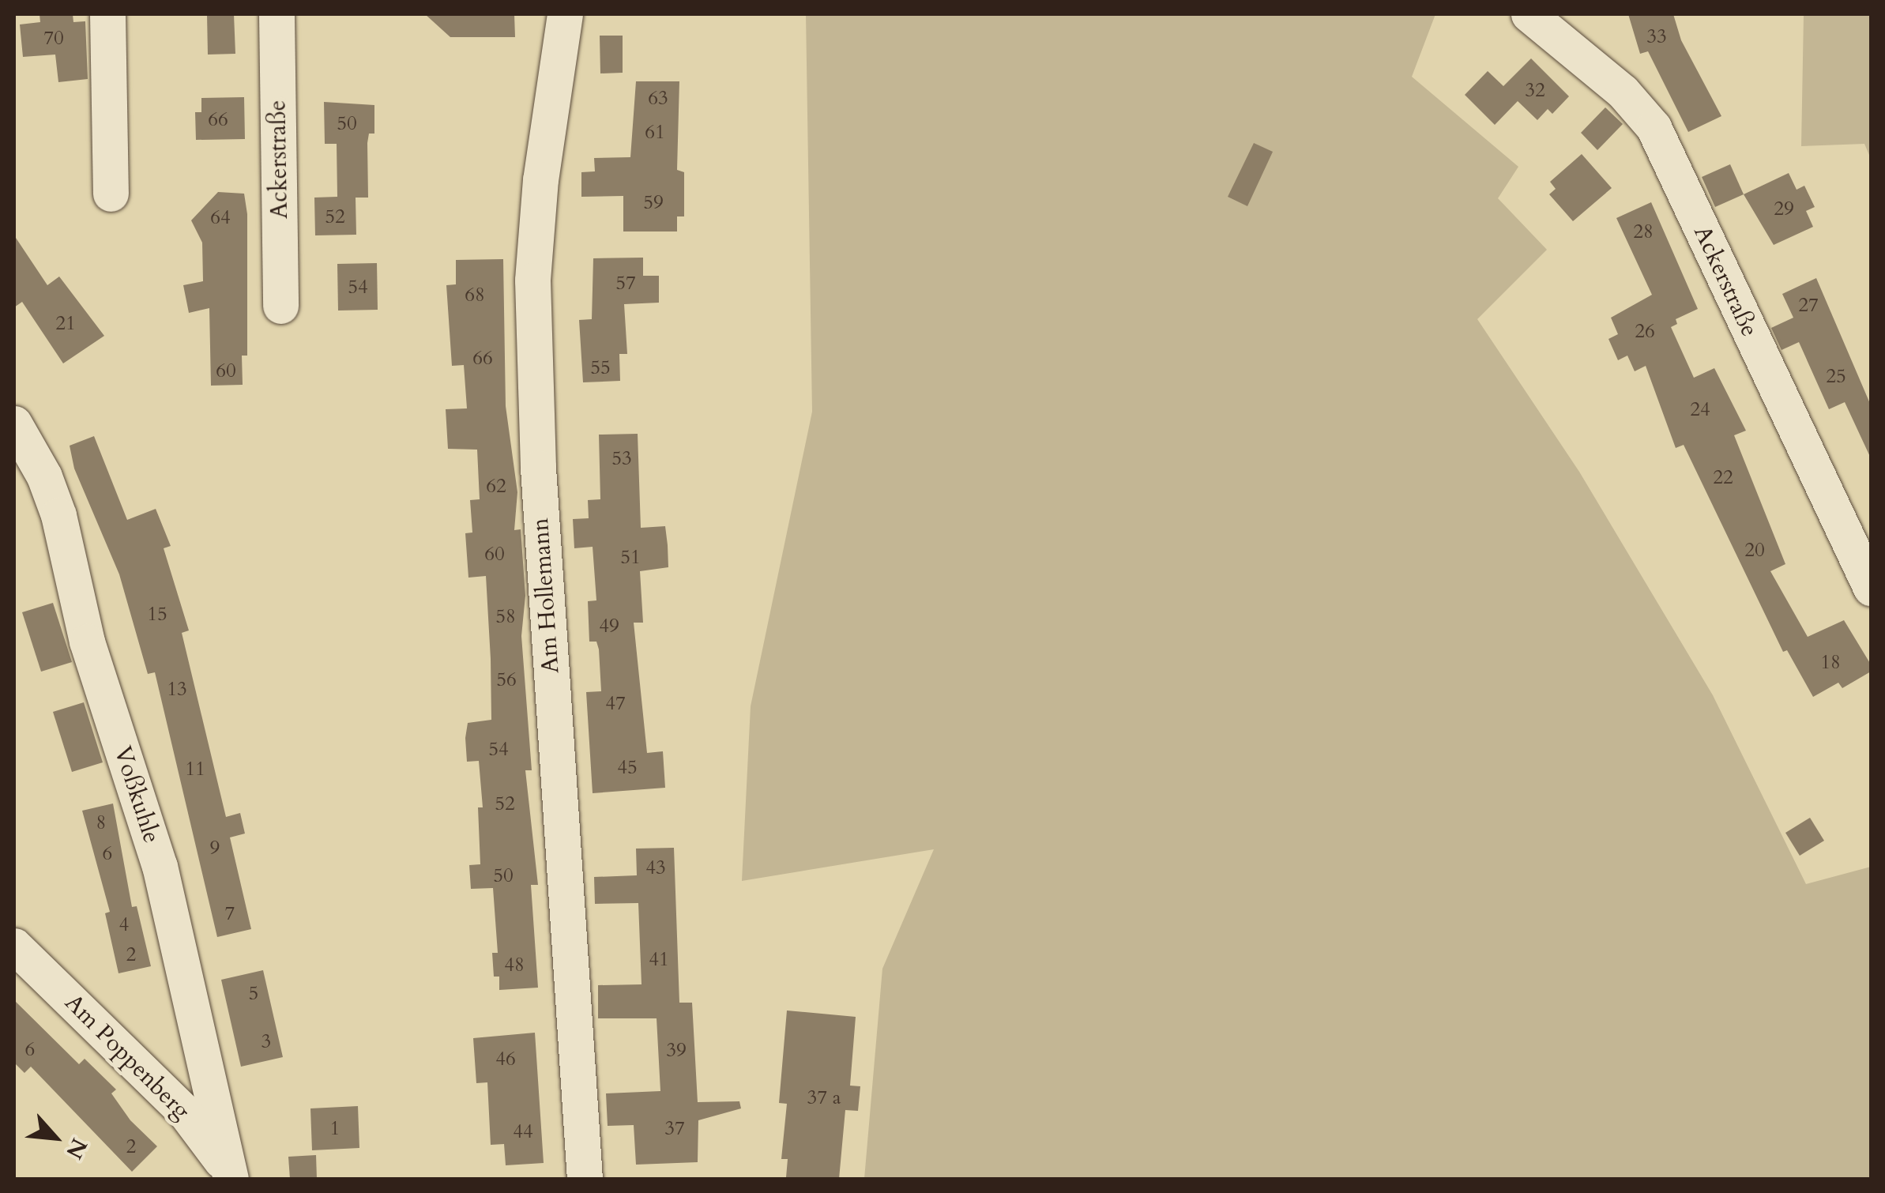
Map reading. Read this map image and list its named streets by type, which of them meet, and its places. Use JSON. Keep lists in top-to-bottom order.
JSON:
{
  "streets": {
    "street": [
      "Ackerstraße",
      "Am Hollemann",
      "Voßkuhle",
      "Am Poppenberg"
    ]
  },
  "crossings": [
    ["Voßkuhle", "Am Poppenberg"]
  ],
  "house_numbers": [
    "33",
    "70",
    "32",
    "63",
    "66",
    "50",
    "61",
    "59",
    "29",
    "52",
    "64",
    "28",
    "57",
    "54",
    "68",
    "27",
    "21",
    "26",
    "66",
    "55",
    "60",
    "25",
    "24",
    "53",
    "22",
    "62",
    "20",
    "60",
    "51",
    "15",
    "58",
    "49",
    "18",
    "56",
    "13",
    "47",
    "54",
    "45",
    "11",
    "52",
    "8",
    "9",
    "6",
    "43",
    "50",
    "7",
    "4",
    "2",
    "41",
    "48",
    "5",
    "3",
    "6",
    "39",
    "46",
    "37 a",
    "1",
    "37",
    "44",
    "2"
  ],
  "north": "bottom right"
}
